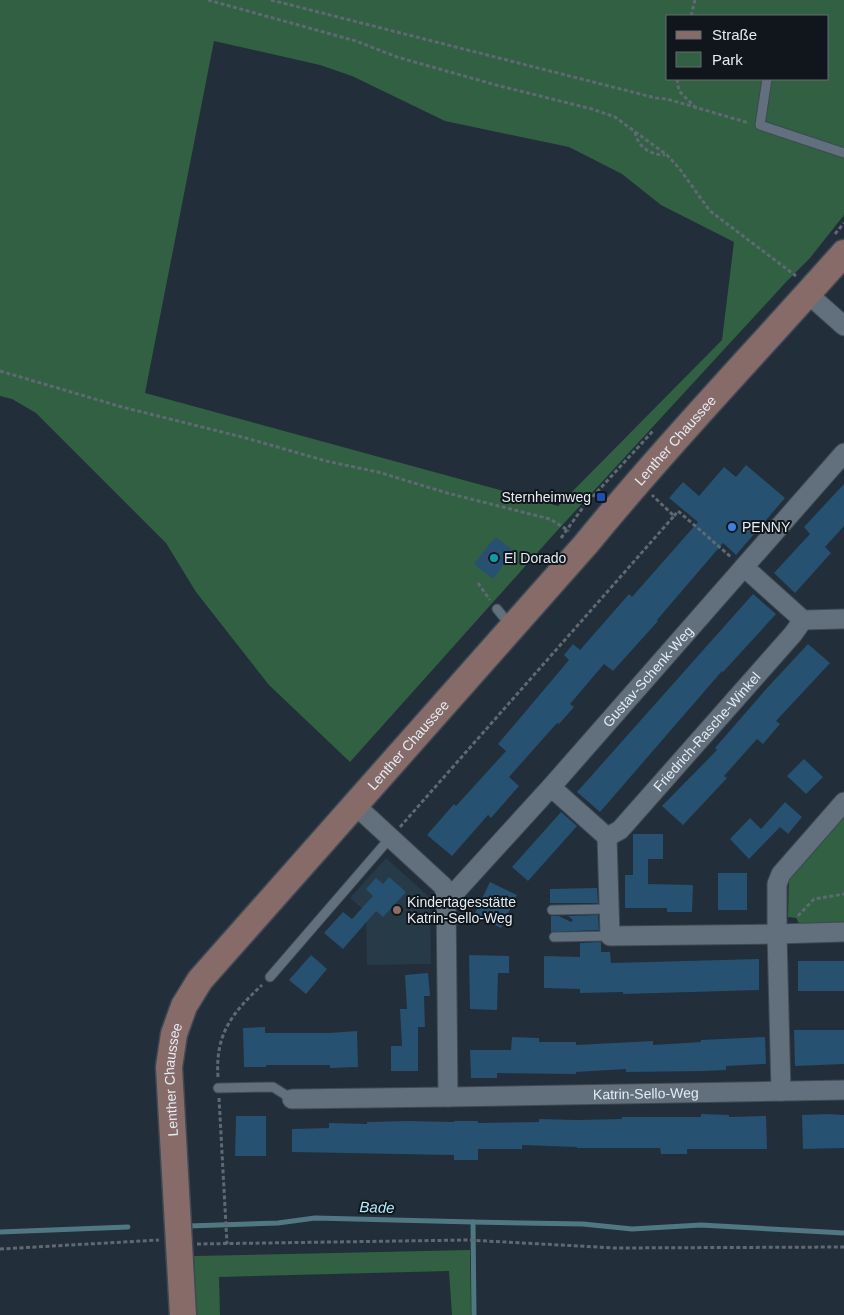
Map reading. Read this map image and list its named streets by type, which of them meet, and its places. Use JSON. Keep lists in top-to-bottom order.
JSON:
{
  "streets": {
    "street": [
      "Lenther Chaussee",
      "Gustav-Schenk-Weg",
      "Friedrich-Rasche-Winkel",
      "Katrin-Sello-Weg"
    ]
  },
  "water": ["Bade"],
  "places": {
    "transit": ["Sternheimweg"],
    "other": ["PENNY", "El Dorado", "Kindertagesstätte Katrin-Sello-Weg"]
  },
  "legend": ["Straße", "Park"]
}
